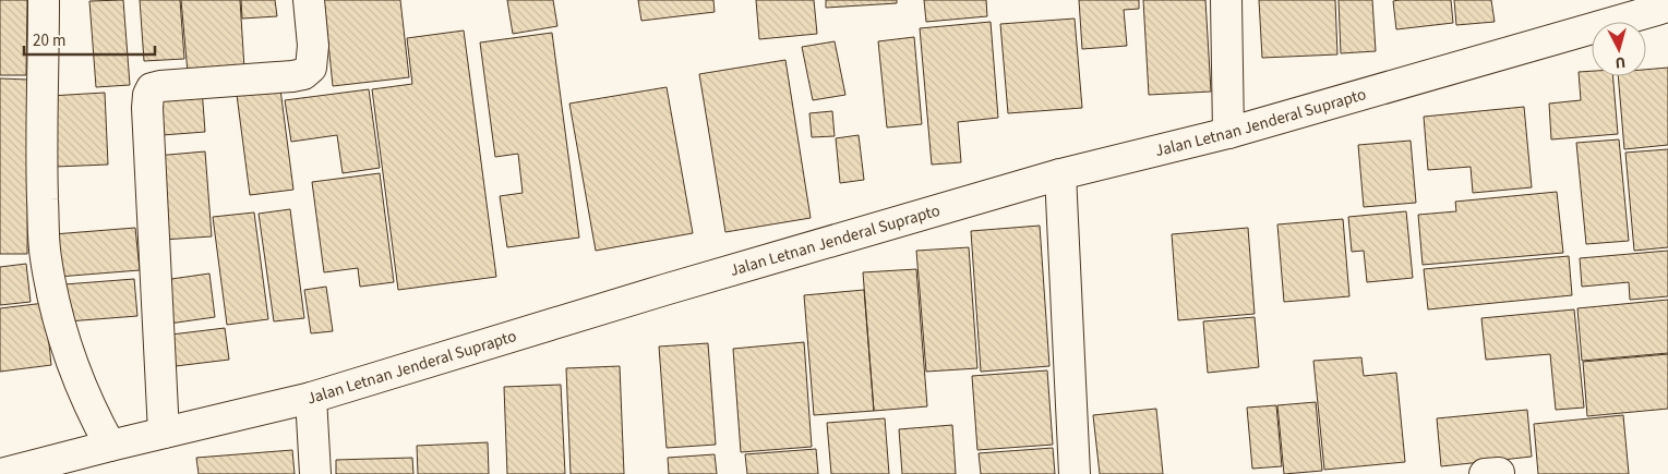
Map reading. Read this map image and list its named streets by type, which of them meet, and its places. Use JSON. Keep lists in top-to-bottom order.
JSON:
{
  "streets": {
    "main road": ["Jalan Letnan Jenderal Suprapto"]
  },
  "scale_bar": "20 m",
  "north": "bottom"
}
